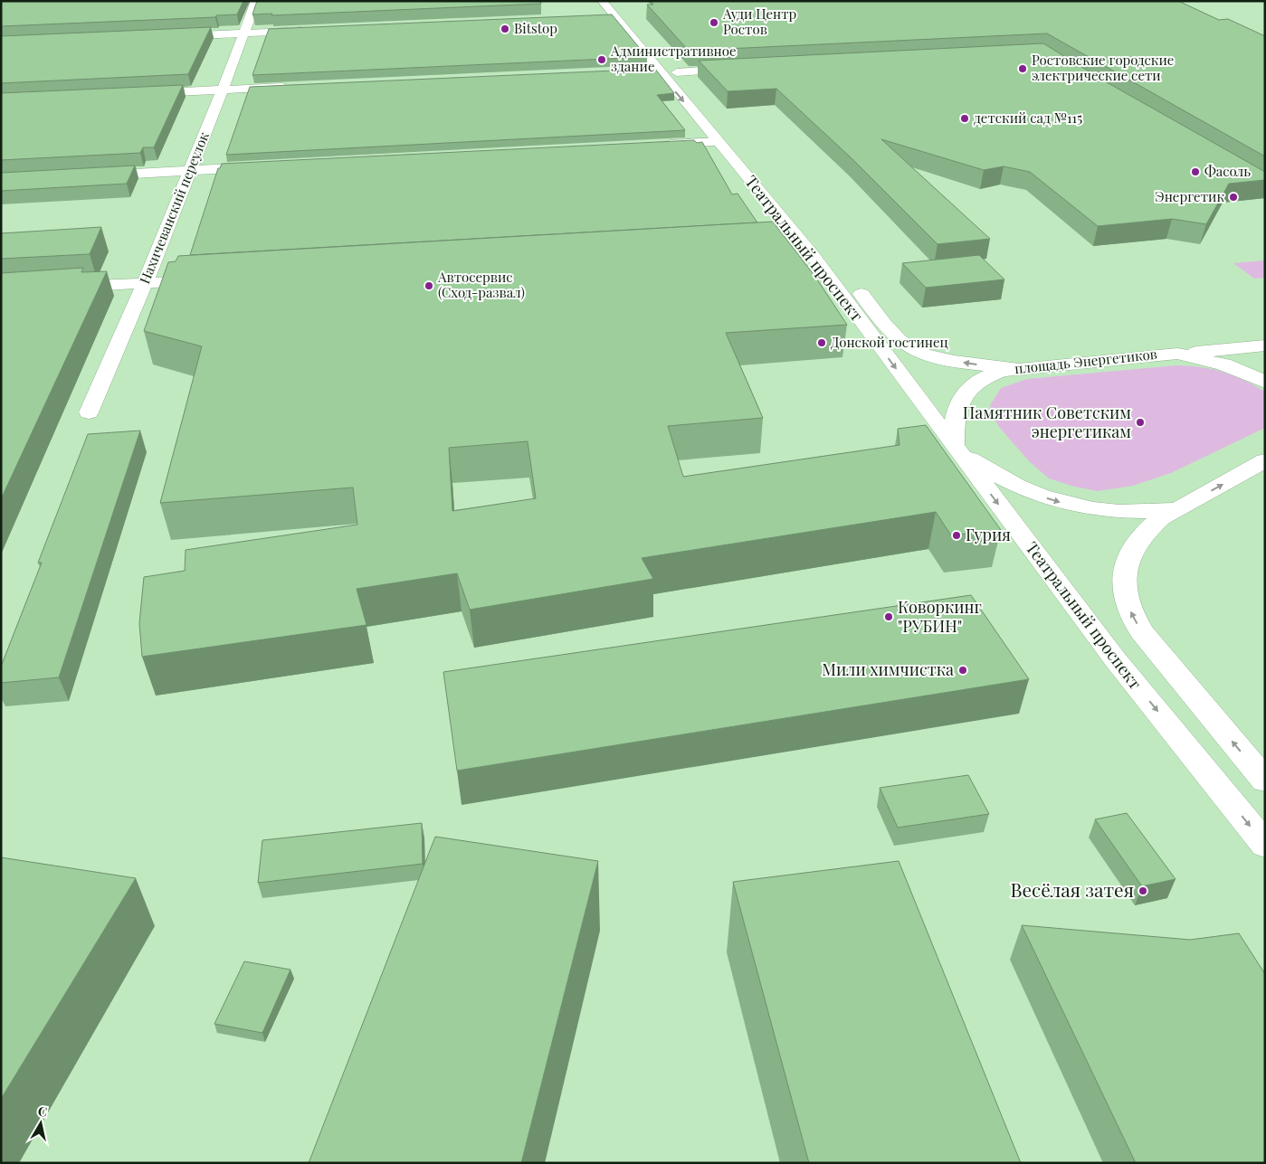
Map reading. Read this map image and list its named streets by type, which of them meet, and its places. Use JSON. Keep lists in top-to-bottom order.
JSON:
{
  "streets": {
    "main road": ["Нахичеванский переулок", "Театральный проспект", "площадь Энергетиков"]
  },
  "crossings": [
    ["Театральный проспект", "площадь Энергетиков"]
  ],
  "places": [
    "Ауди Центр Ростов",
    "Bitstop",
    "Административное здание",
    "Ростовские городские электрические сети",
    "детский сад №115",
    "Фасоль",
    "Энергетик",
    "Автосервис (Сход-развал)",
    "Донской гостинец",
    "Памятник Советским энергетикам",
    "Гурия",
    "Коворкинг \"РУБИН\"",
    "Мили химчистка",
    "Весёлая затея"
  ],
  "north": "top"
}
